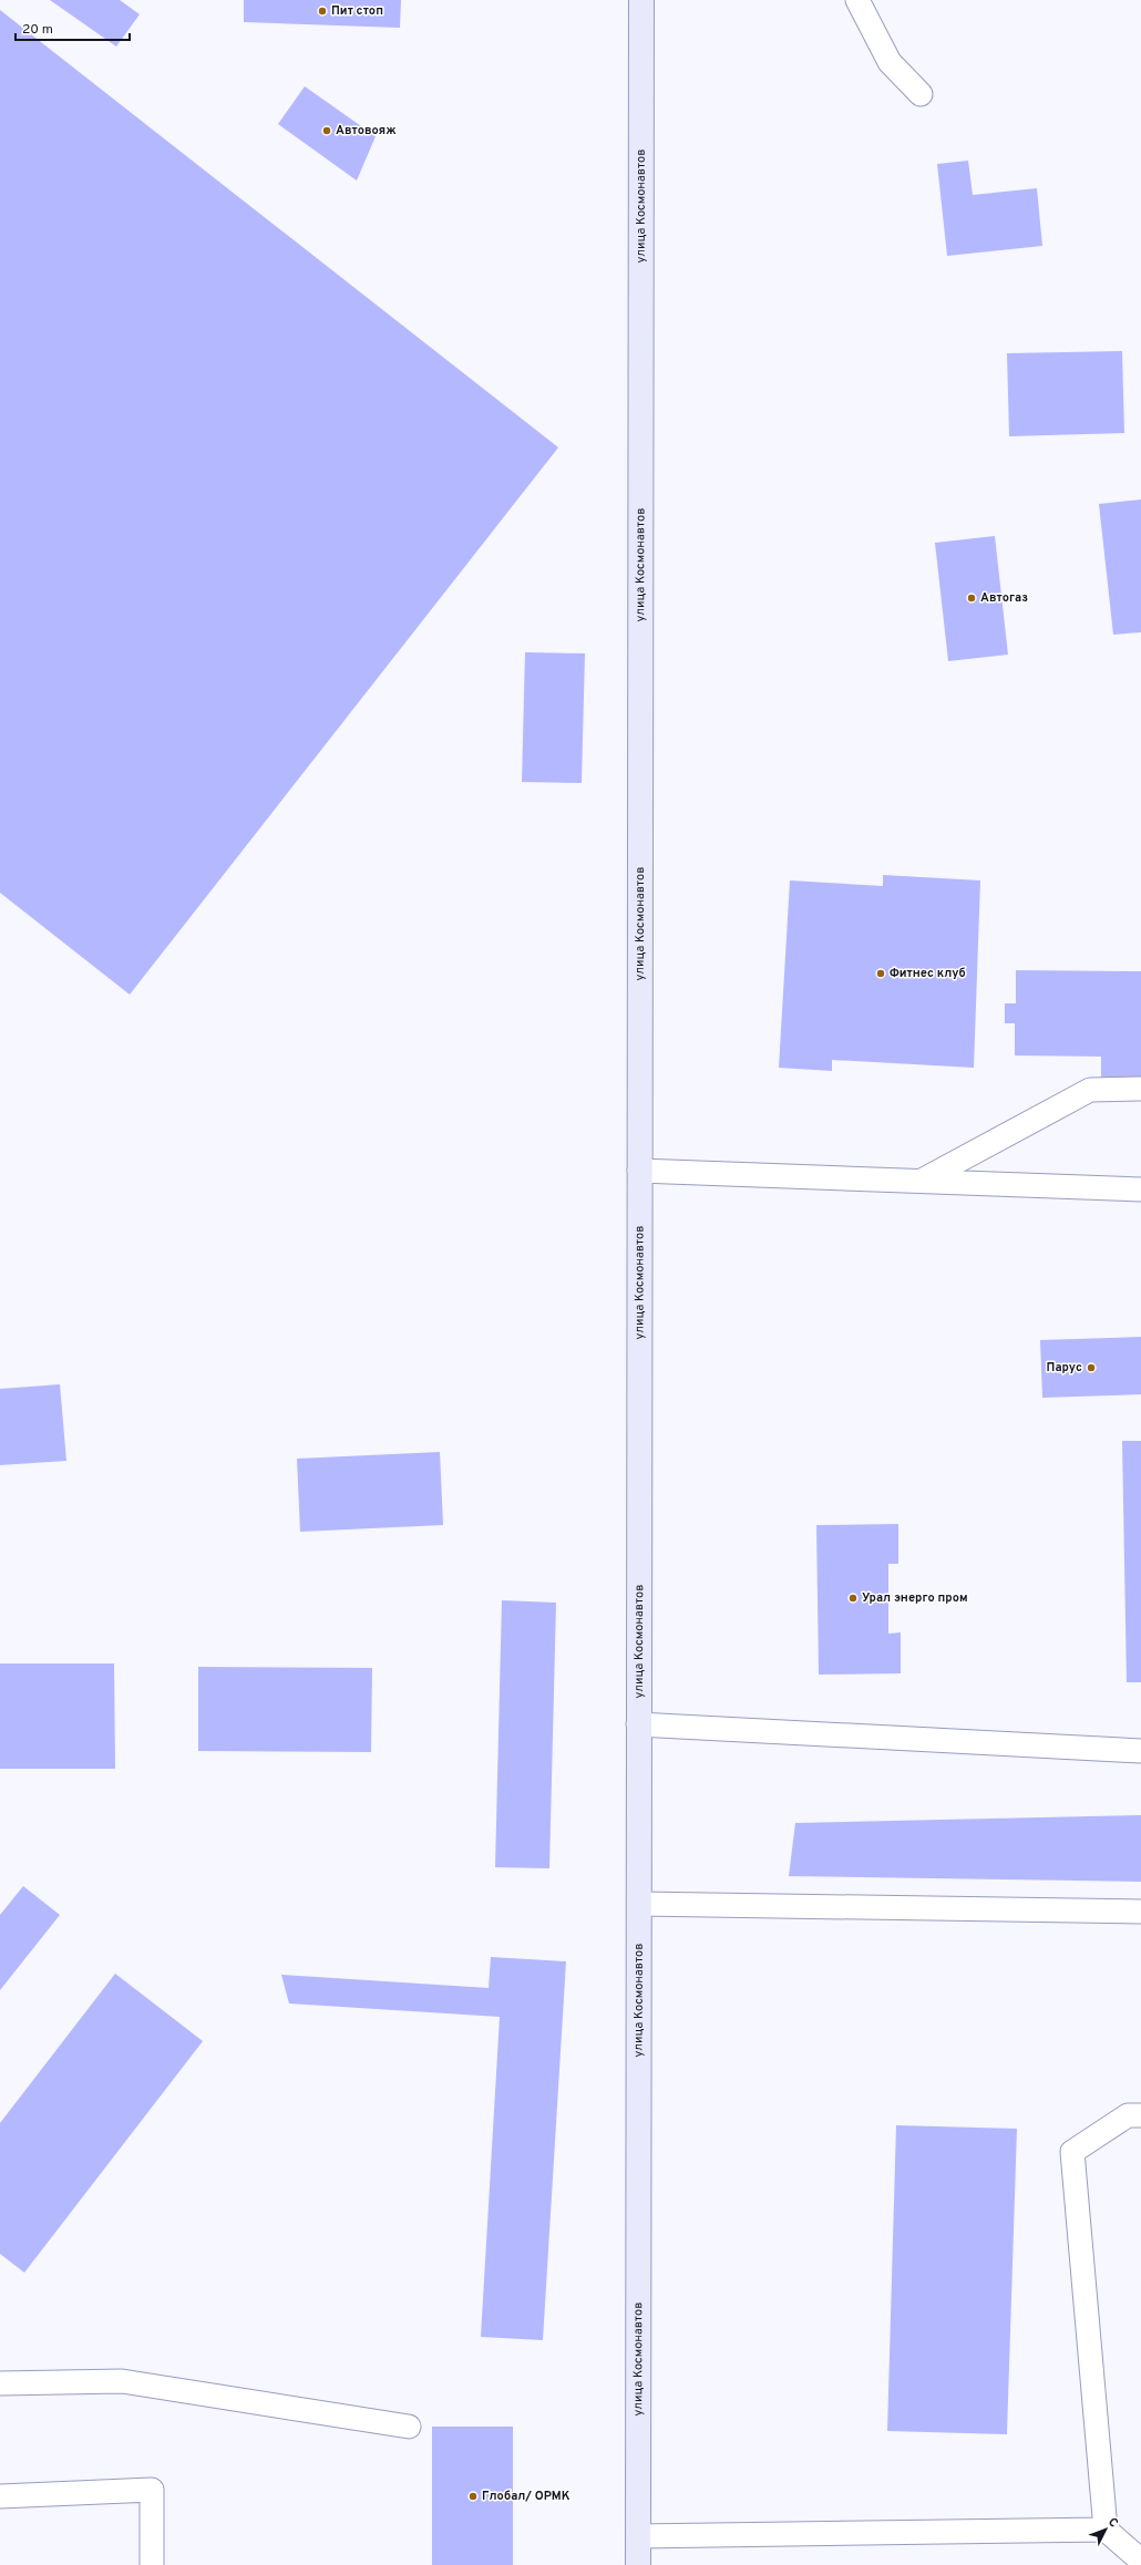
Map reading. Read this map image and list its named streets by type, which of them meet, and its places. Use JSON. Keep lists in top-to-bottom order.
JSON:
{
  "streets": {
    "main road": ["улица Космонавтов"]
  },
  "places": [
    "Пит стоп",
    "Автовояж",
    "Автогаз",
    "Фитнес клуб",
    "Парус",
    "Урал энерго пром",
    "Глобал/ ОРМК"
  ],
  "scale_bar": "20 m",
  "north": "top right"
}
